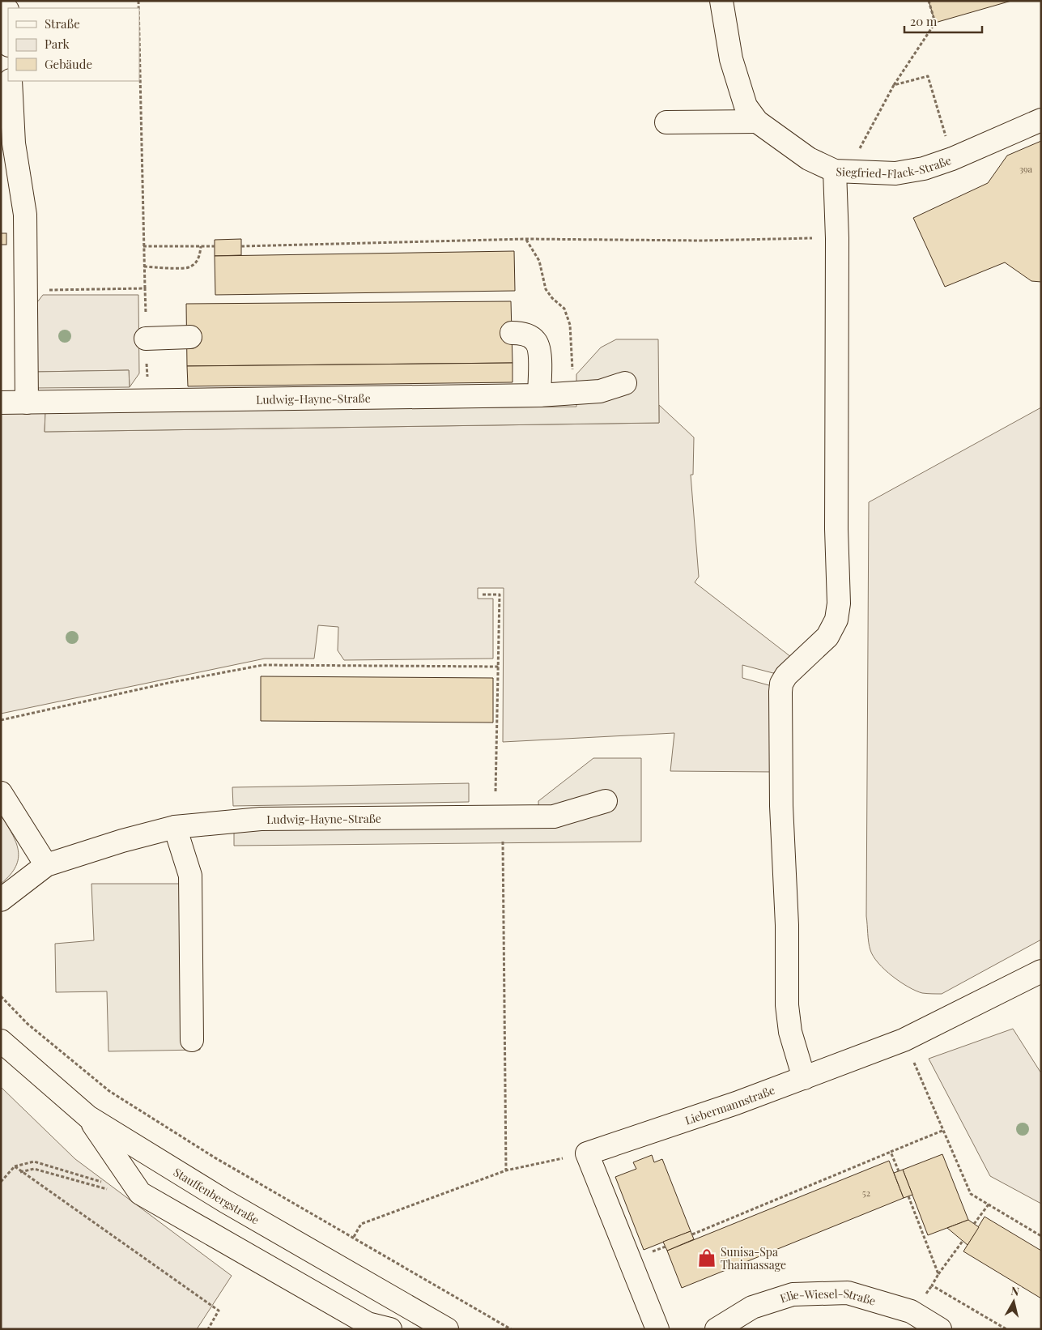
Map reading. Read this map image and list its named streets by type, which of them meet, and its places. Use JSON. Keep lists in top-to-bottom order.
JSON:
{
  "streets": {
    "street": [
      "Siegfried-Flack-Straße",
      "Ludwig-Hayne-Straße",
      "Liebermannstraße",
      "Stauffenbergstraße",
      "Elie-Wiesel-Straße"
    ]
  },
  "places": {
    "shop": ["Sunisa-Spa Thaimassage"]
  },
  "house_numbers": ["39a", "52"],
  "legend": ["Straße", "Park", "Gebäude"],
  "scale_bar": "20 m",
  "north": "top"
}
